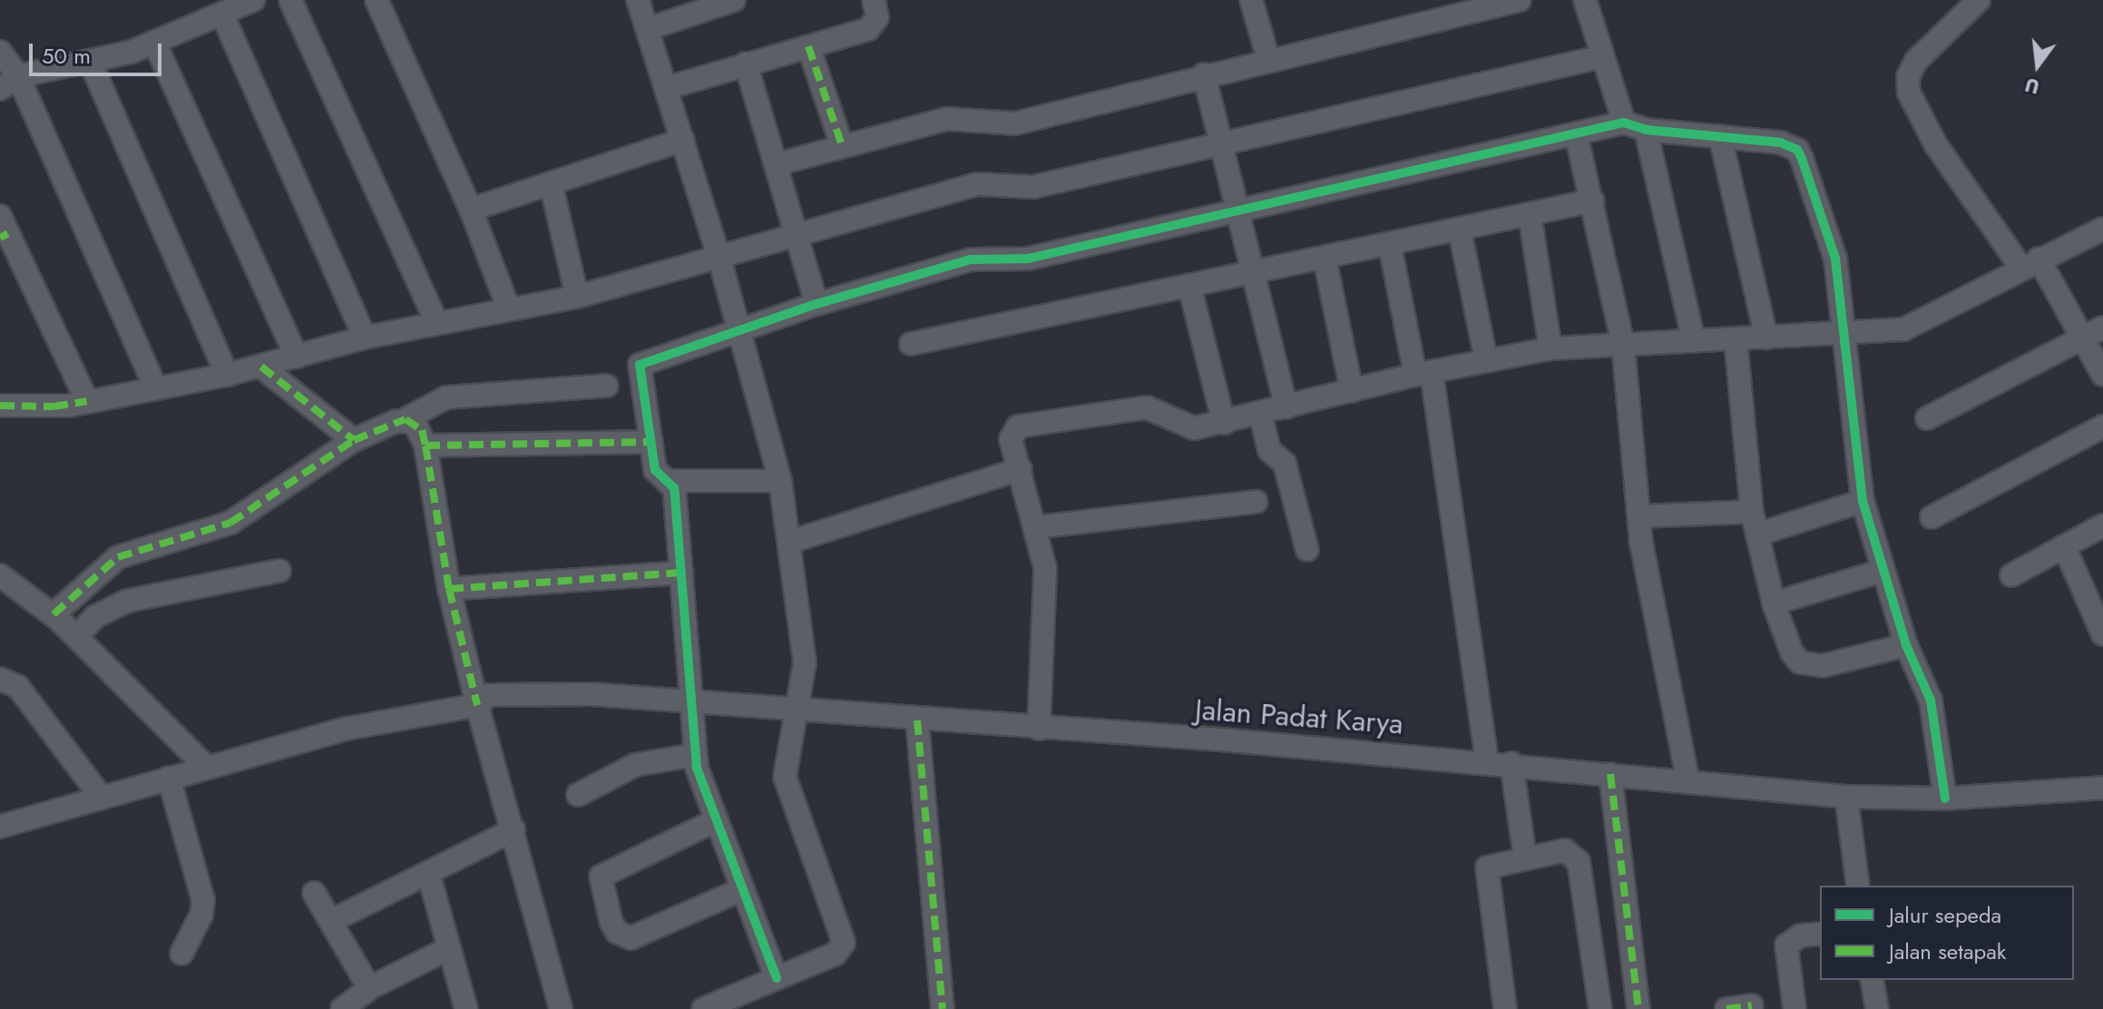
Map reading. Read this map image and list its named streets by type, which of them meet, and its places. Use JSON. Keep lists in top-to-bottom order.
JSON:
{
  "streets": {
    "street": ["Jalan Padat Karya"]
  },
  "legend": ["Jalur sepeda", "Jalan setapak"],
  "scale_bar": "50 m",
  "north": "bottom"
}
